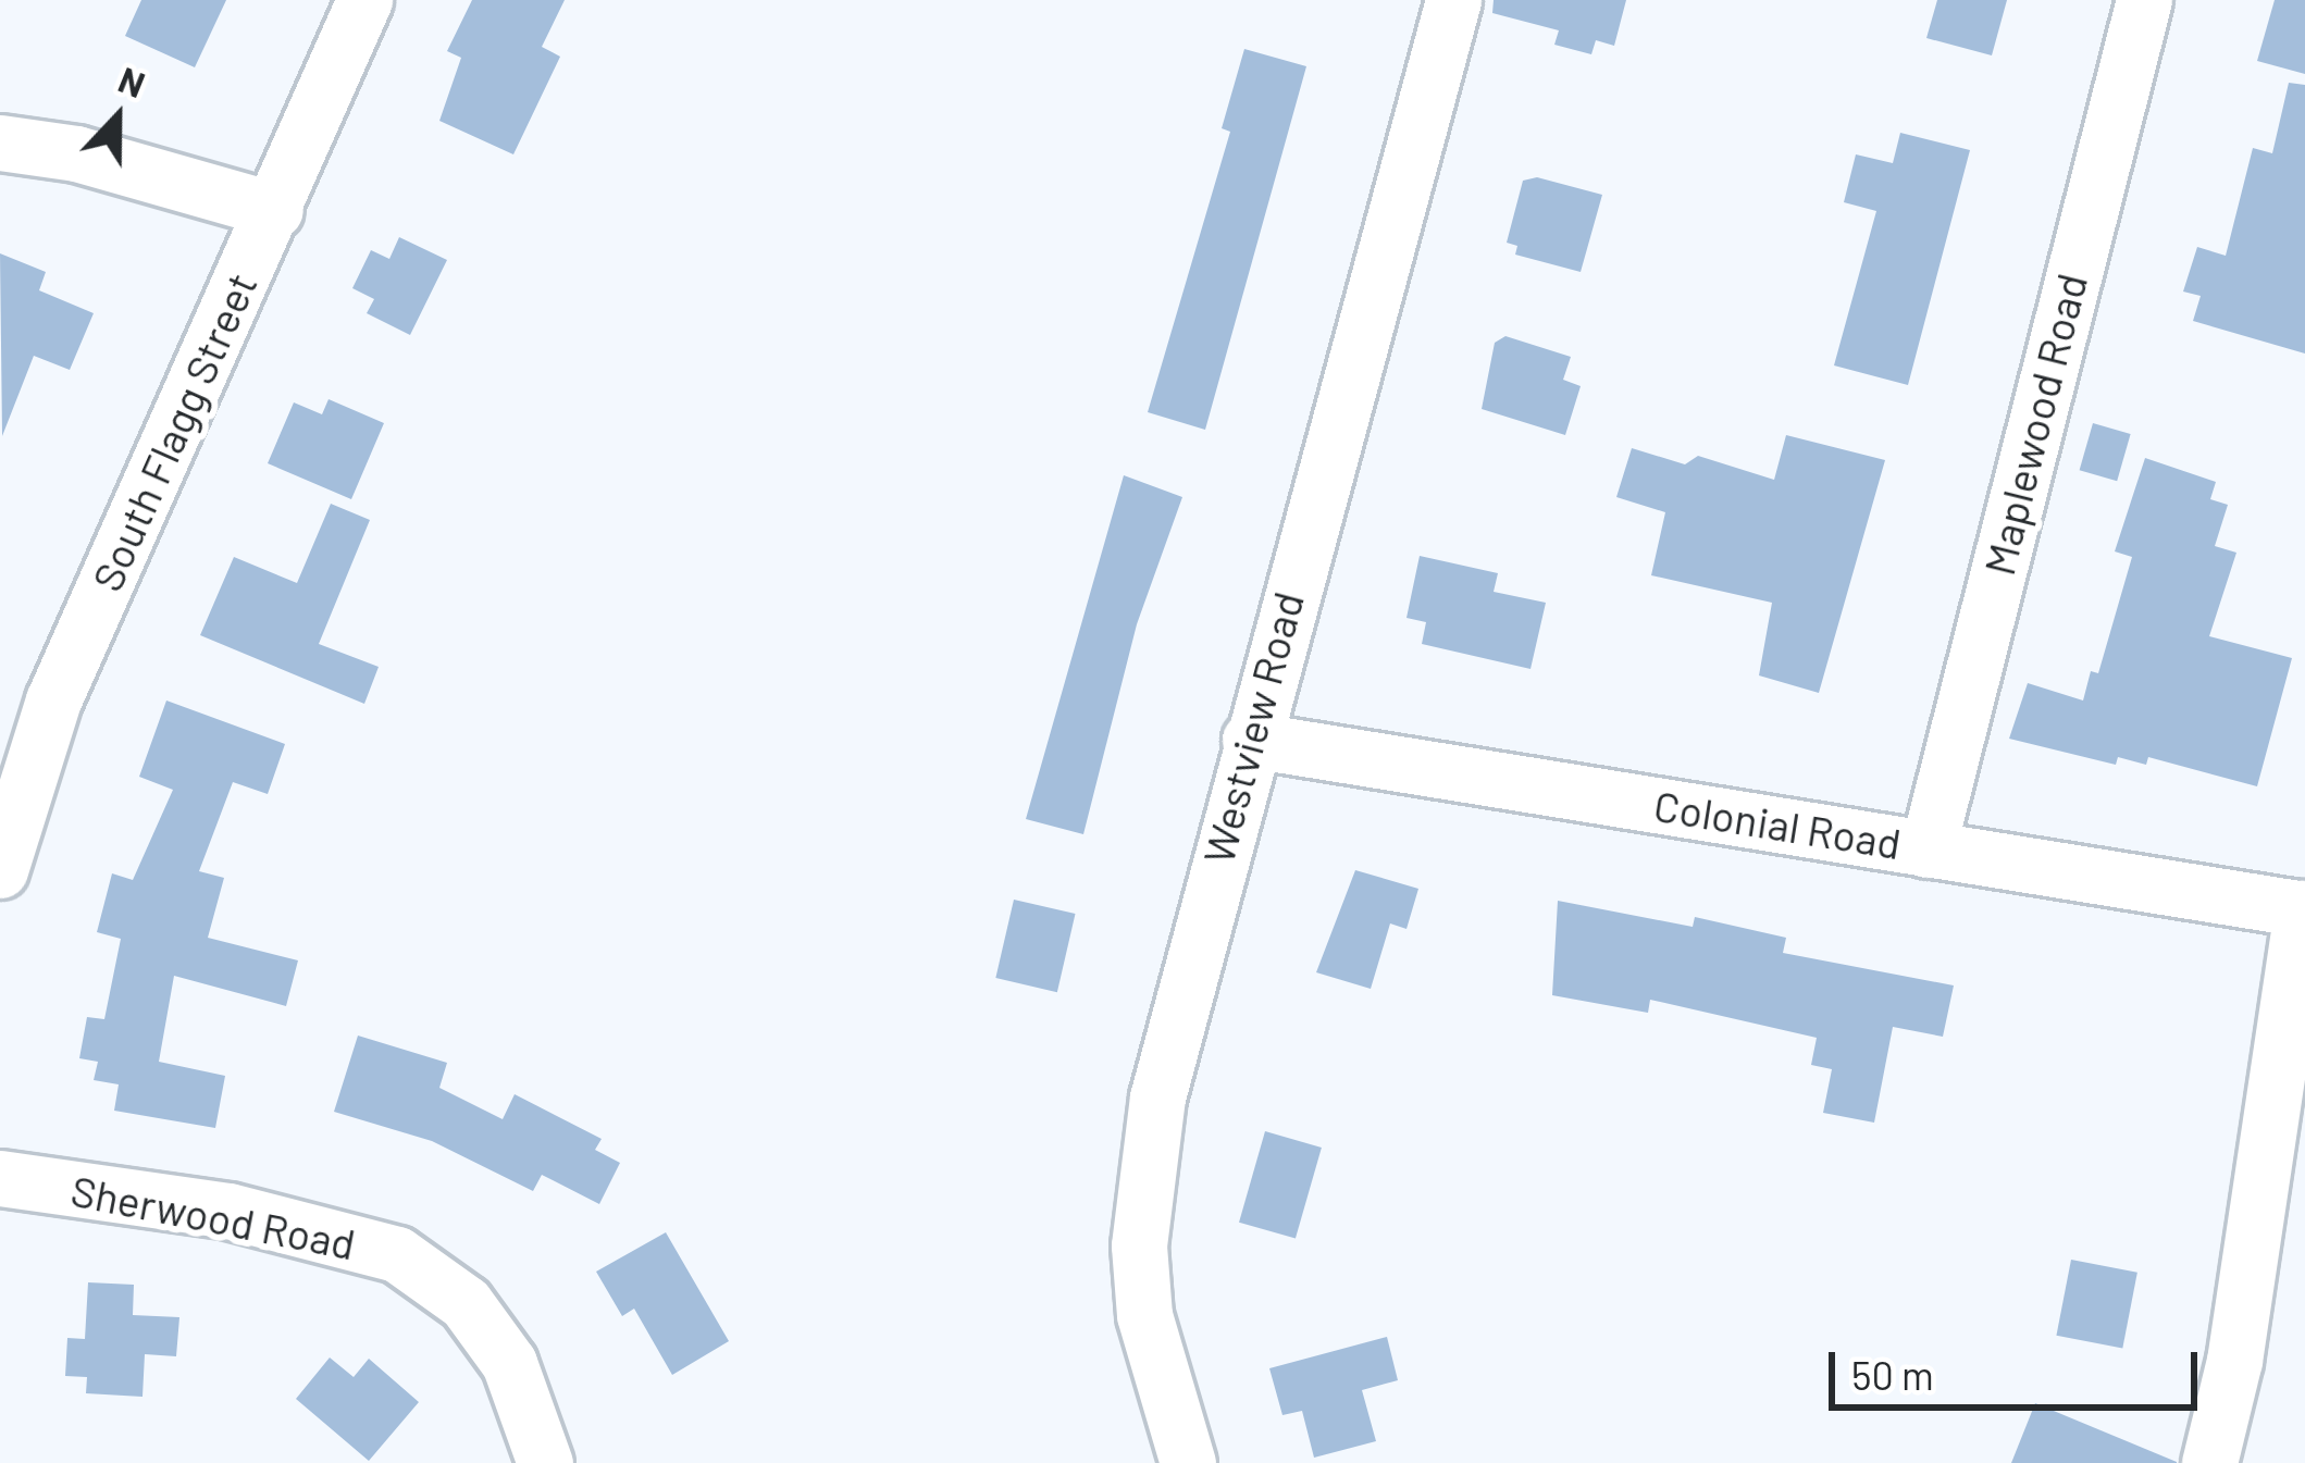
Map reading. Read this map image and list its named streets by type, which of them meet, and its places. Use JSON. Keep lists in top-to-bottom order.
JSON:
{
  "streets": {
    "street": [
      "Maplewood Road",
      "South Flagg Street",
      "Westview Road",
      "Colonial Road",
      "Sherwood Road"
    ]
  },
  "crossings": [
    ["Maplewood Road", "Colonial Road"],
    ["Westview Road", "Colonial Road"]
  ],
  "scale_bar": "50 m",
  "north": "top"
}
